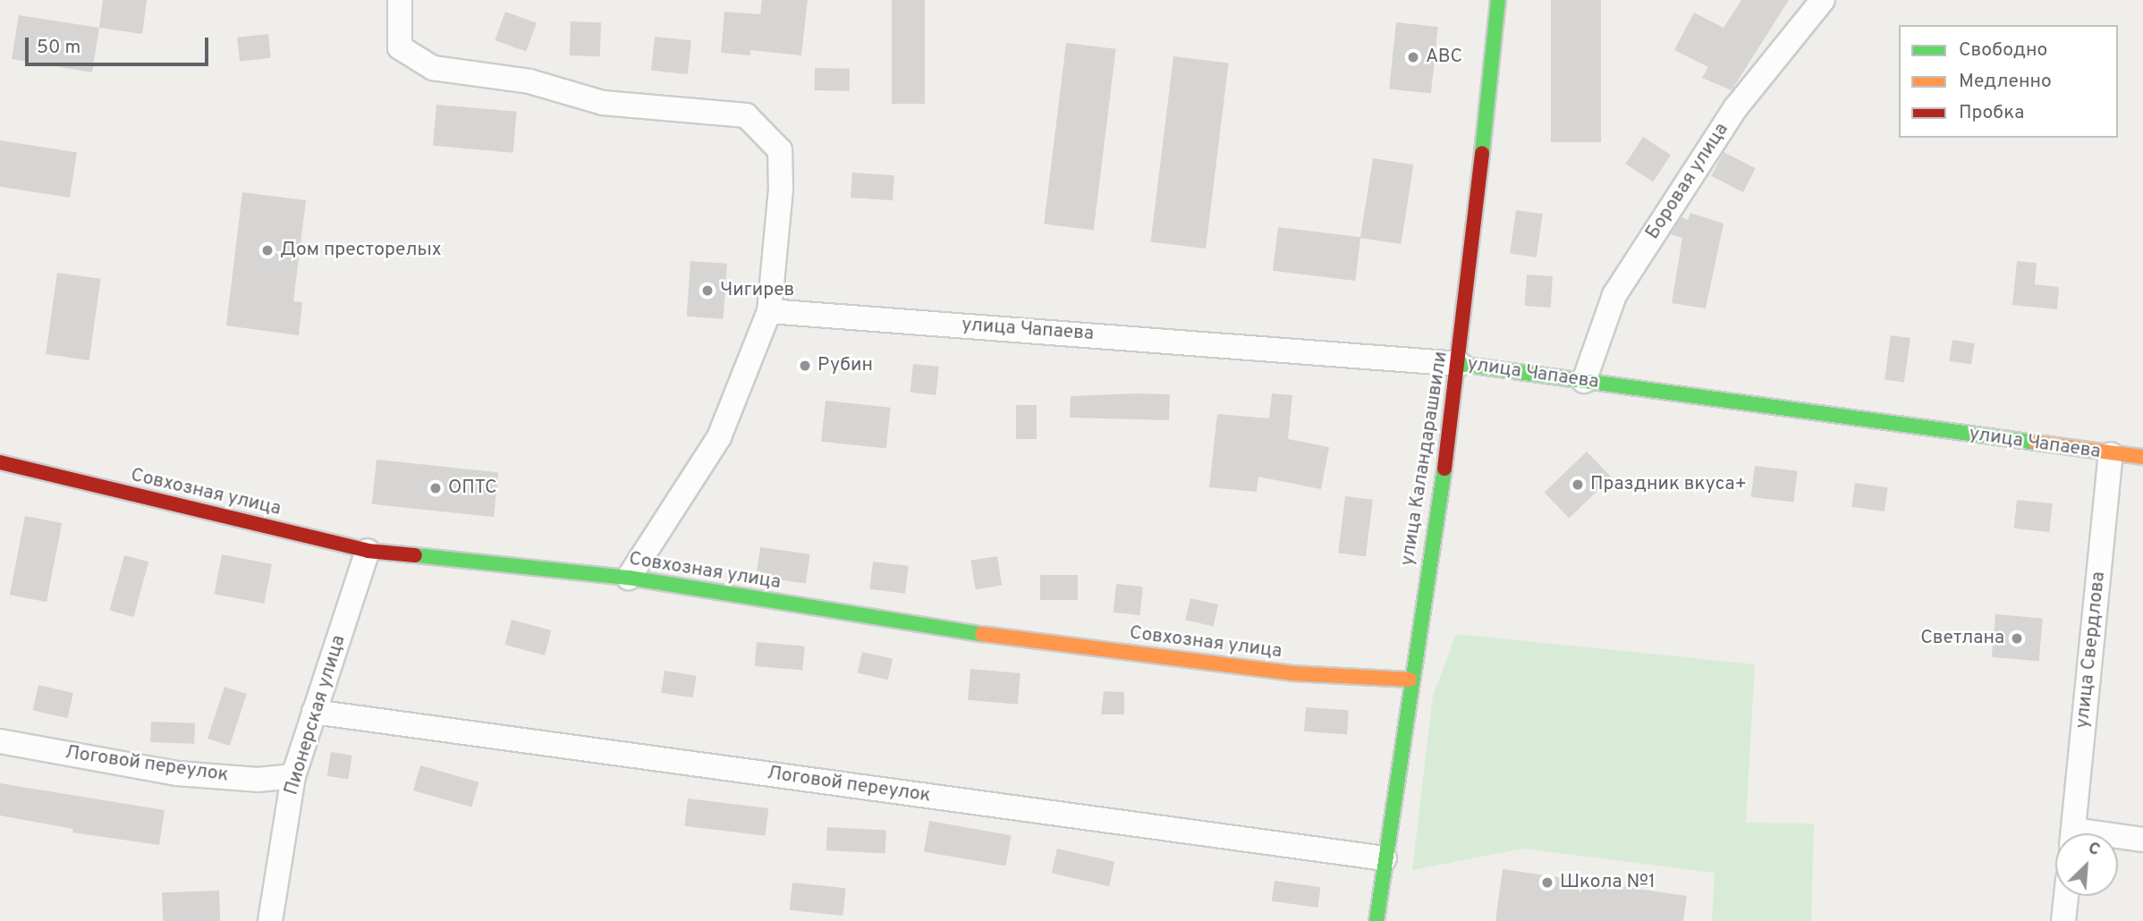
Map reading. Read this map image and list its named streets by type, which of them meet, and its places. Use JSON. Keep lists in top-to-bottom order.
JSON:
{
  "streets": {
    "main road": ["улица Чапаева", "улица Каландарашвили", "Совхозная улица"],
    "street": [
      "Боровая улица",
      "улица Свердлова",
      "Пионерская улица",
      "Логовой переулок"
    ]
  },
  "crossings": [
    ["Боровая улица", "улица Чапаева"],
    ["улица Чапаева", "улица Каландарашвили"],
    ["улица Чапаева", "улица Свердлова"],
    ["улица Каландарашвили", "Совхозная улица"],
    ["улица Каландарашвили", "Логовой переулок"],
    ["Совхозная улица", "Пионерская улица"],
    ["Пионерская улица", "Логовой переулок"]
  ],
  "places": [
    "ABC",
    "Дом престорелых",
    "Чигирев",
    "Рубин",
    "Праздник вкуса+",
    "ОПТС",
    "Светлана",
    "Школа №1"
  ],
  "legend": ["Свободно", "Медленно", "Пробка"],
  "scale_bar": "50 m",
  "north": "top right"
}
